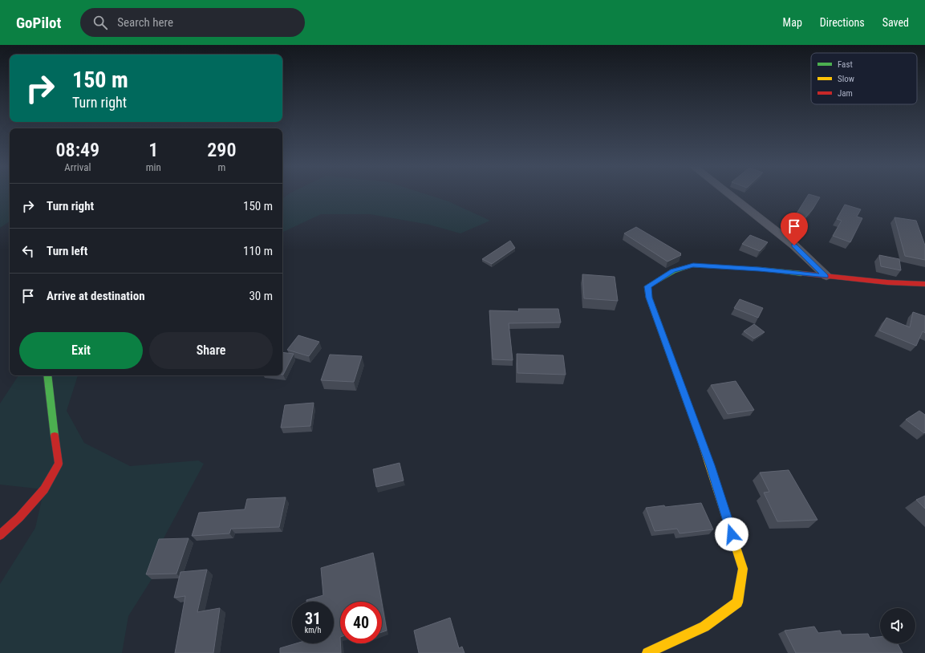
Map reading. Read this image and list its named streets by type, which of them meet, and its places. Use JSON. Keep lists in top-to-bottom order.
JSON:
{
  "legend": ["Fast", "Slow", "Jam"],
  "page": {
    "header": "GoPilot",
    "search": "Search here",
    "nav": ["Map", "Directions", "Saved"],
    "turn": ["150 m", "Turn right"],
    "eta": [
      "08:49",
      "Arrival",
      "1",
      "min",
      "290",
      "m"
    ],
    "list": [
      {
        "name": "Turn right",
        "value": "150 m"
      },
      {
        "name": "Turn left",
        "value": "110 m"
      },
      {
        "name": "Arrive at destination",
        "value": "30 m"
      }
    ],
    "buttons": ["Exit", "Share"],
    "speed": "31 km/h",
    "limit": "40"
  }
}
